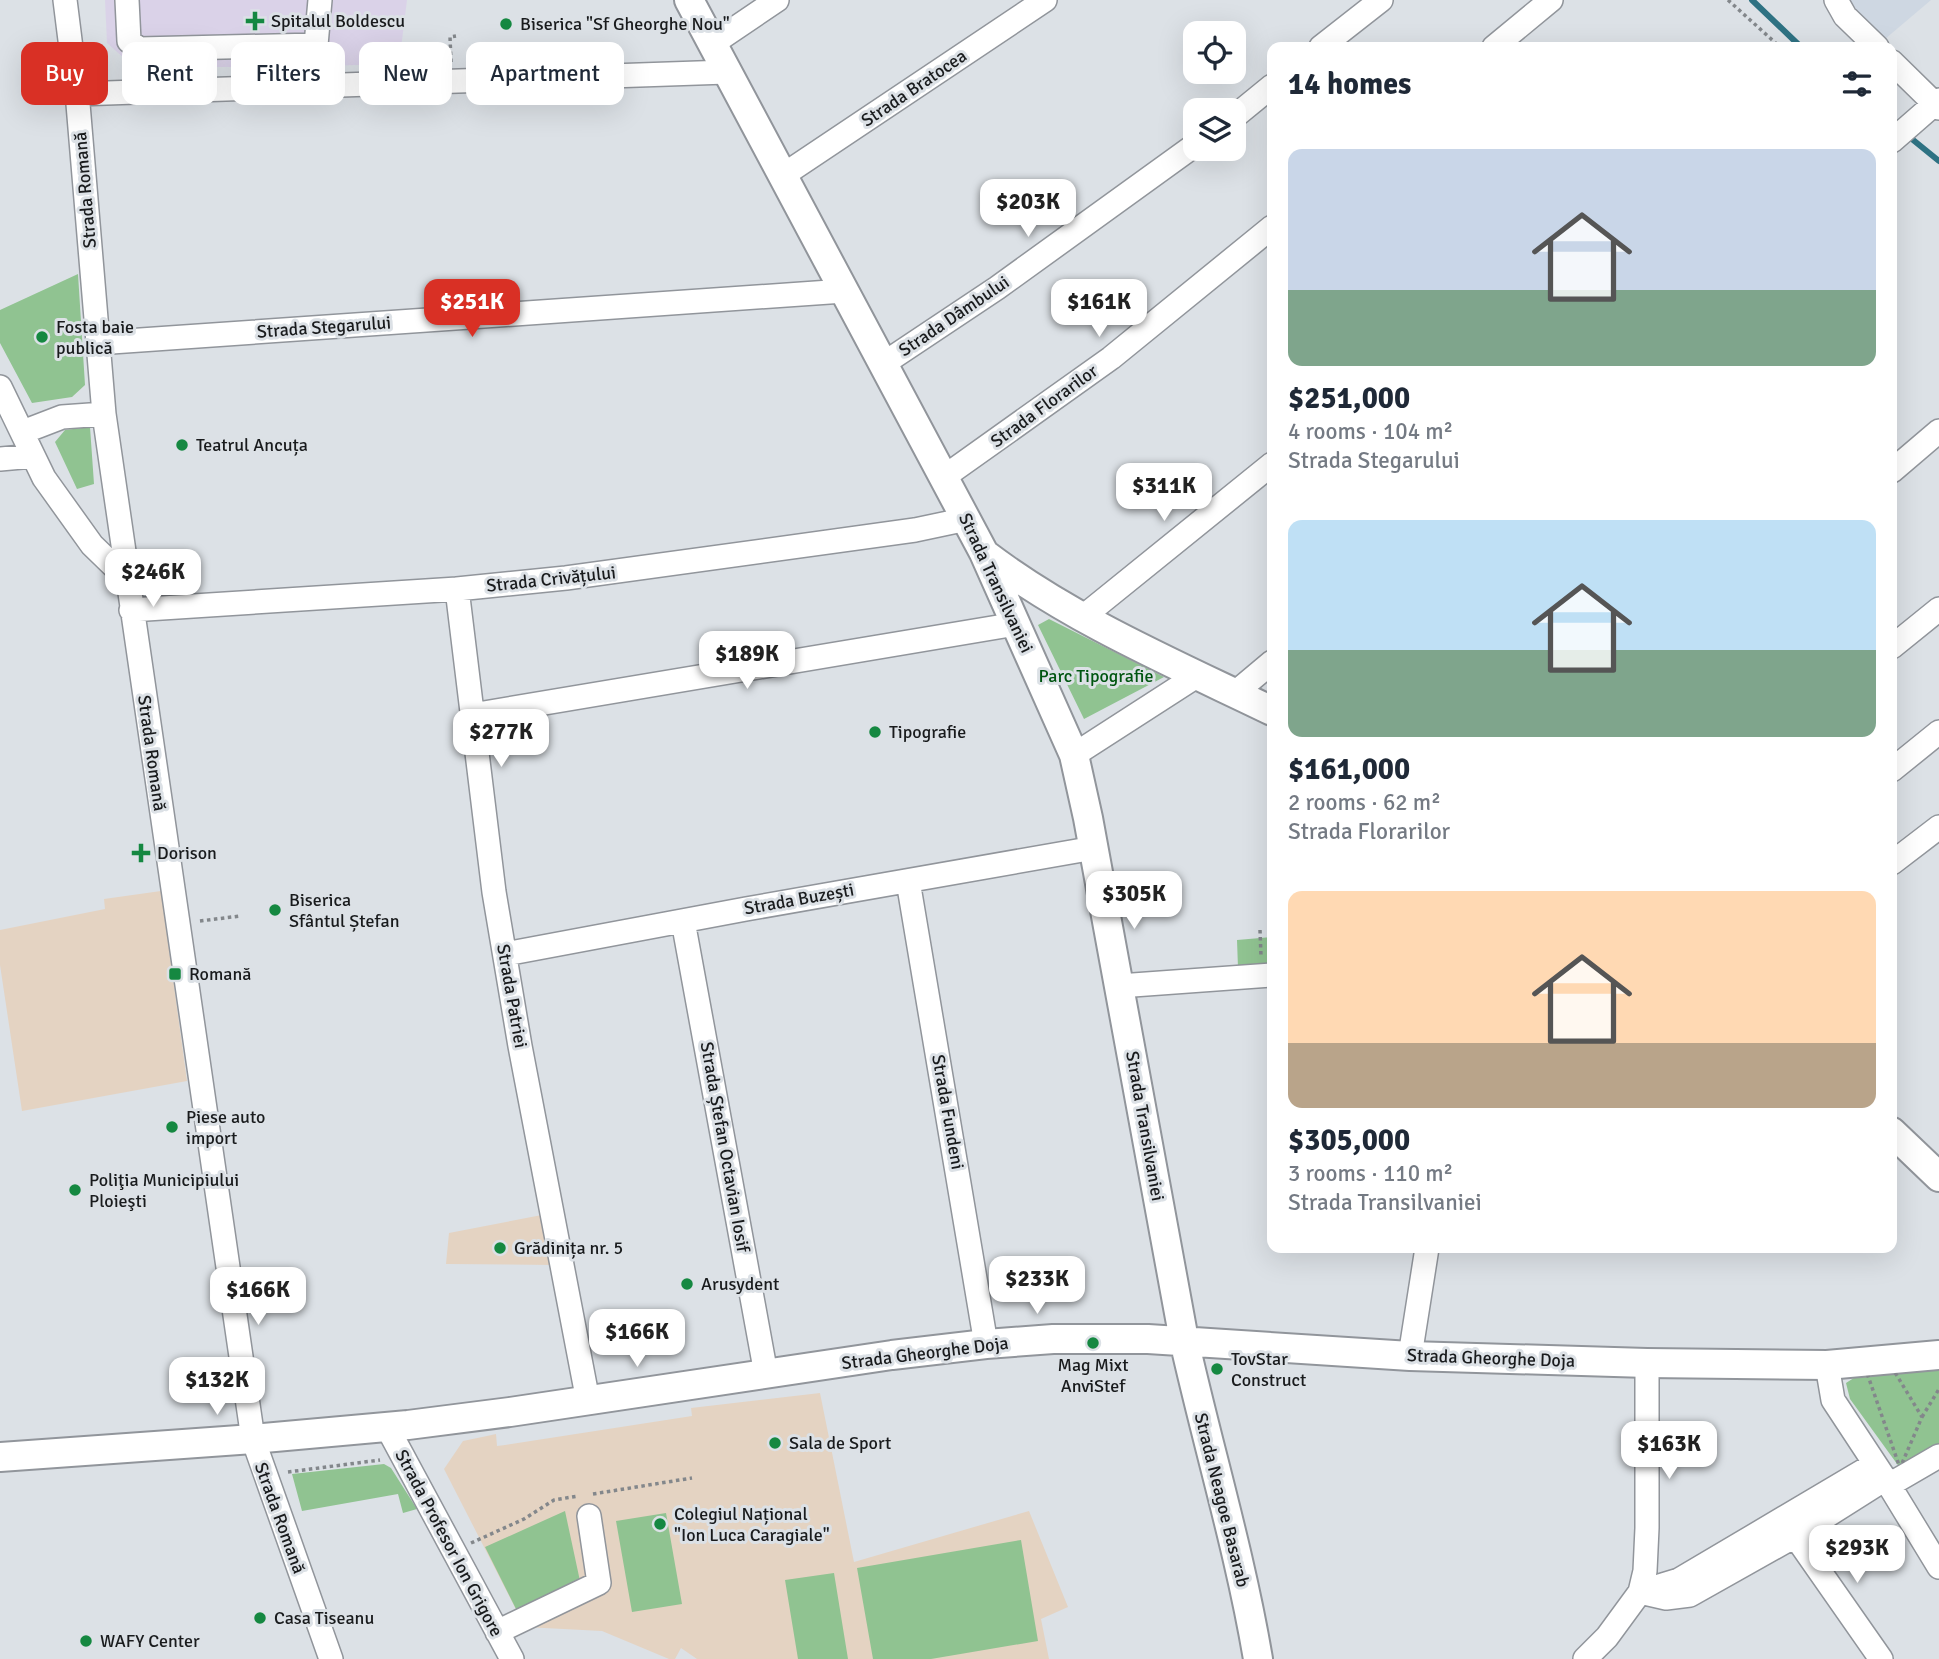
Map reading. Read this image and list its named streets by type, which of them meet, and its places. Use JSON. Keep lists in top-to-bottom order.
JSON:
{
  "streets": {
    "main road": ["Strada Transilvaniei", "Strada Gheorghe Doja", "Strada Neagoe Basarab"],
    "street": [
      "Strada Bratocea",
      "Strada Romană",
      "Strada Dâmbului",
      "Strada Stegarului",
      "Strada Florarilor",
      "Strada Crivățului",
      "Strada Buzești",
      "Strada Patriei",
      "Strada Fundeni",
      "Strada Ștefan Octavian Iosif",
      "Strada Profesor Ion Grigore"
    ]
  },
  "crossings": [
    ["Strada Bratocea", "Strada Transilvaniei"],
    ["Strada Romană", "Strada Stegarului"],
    ["Strada Romană", "Strada Crivățului"],
    ["Strada Romană", "Strada Gheorghe Doja"],
    ["Strada Dâmbului", "Strada Transilvaniei"],
    ["Strada Stegarului", "Strada Transilvaniei"],
    ["Strada Florarilor", "Strada Transilvaniei"],
    ["Strada Crivățului", "Strada Transilvaniei"],
    ["Strada Crivățului", "Strada Patriei"],
    ["Strada Transilvaniei", "Strada Buzești"],
    ["Strada Transilvaniei", "Strada Gheorghe Doja"],
    ["Strada Transilvaniei", "Strada Neagoe Basarab"],
    ["Strada Buzești", "Strada Patriei"],
    ["Strada Buzești", "Strada Fundeni"],
    ["Strada Buzești", "Strada Ștefan Octavian Iosif"],
    ["Strada Patriei", "Strada Gheorghe Doja"],
    ["Strada Fundeni", "Strada Gheorghe Doja"],
    ["Strada Ștefan Octavian Iosif", "Strada Gheorghe Doja"],
    ["Strada Gheorghe Doja", "Strada Neagoe Basarab"],
    ["Strada Gheorghe Doja", "Strada Profesor Ion Grigore"]
  ],
  "parks": ["Parc Tipografie"],
  "places": {
    "health": ["Spitalul Boldescu", "Dorison"],
    "other": [
      "Biserica \"Sf Gheorghe Nou\"",
      "Fosta baie publică",
      "Teatrul Ancuța",
      "Tipografie",
      "Biserica Sfântul Ștefan",
      "Piese auto import",
      "Poliţia Municipiului Ploieşti",
      "Grădinița nr. 5",
      "Arusydent",
      "Mag Mixt AnviStef",
      "TovStar Construct",
      "Sala de Sport",
      "Colegiul Național \"Ion Luca Caragiale\"",
      "Casa Tiseanu",
      "WAFY Center"
    ],
    "transit": ["Romană"]
  },
  "page": {
    "chip": [
      "Buy",
      "Rent",
      "Filters",
      "New",
      "Apartment"
    ],
    "heading": "14 homes",
    "list": [
      {
        "name": "$251,000",
        "note": "4 rooms · 104 m² · Strada Stegarului"
      },
      {
        "name": "$161,000",
        "note": "2 rooms · 62 m² · Strada Florarilor"
      },
      {
        "name": "$305,000",
        "note": "3 rooms · 110 m² · Strada Transilvaniei"
      }
    ],
    "price": [
      "$203K",
      "$251K",
      "$161K",
      "$311K",
      "$246K",
      "$189K",
      "$277K",
      "$305K",
      "$233K",
      "$166K",
      "$166K",
      "$132K",
      "$163K",
      "$293K"
    ]
  }
}
